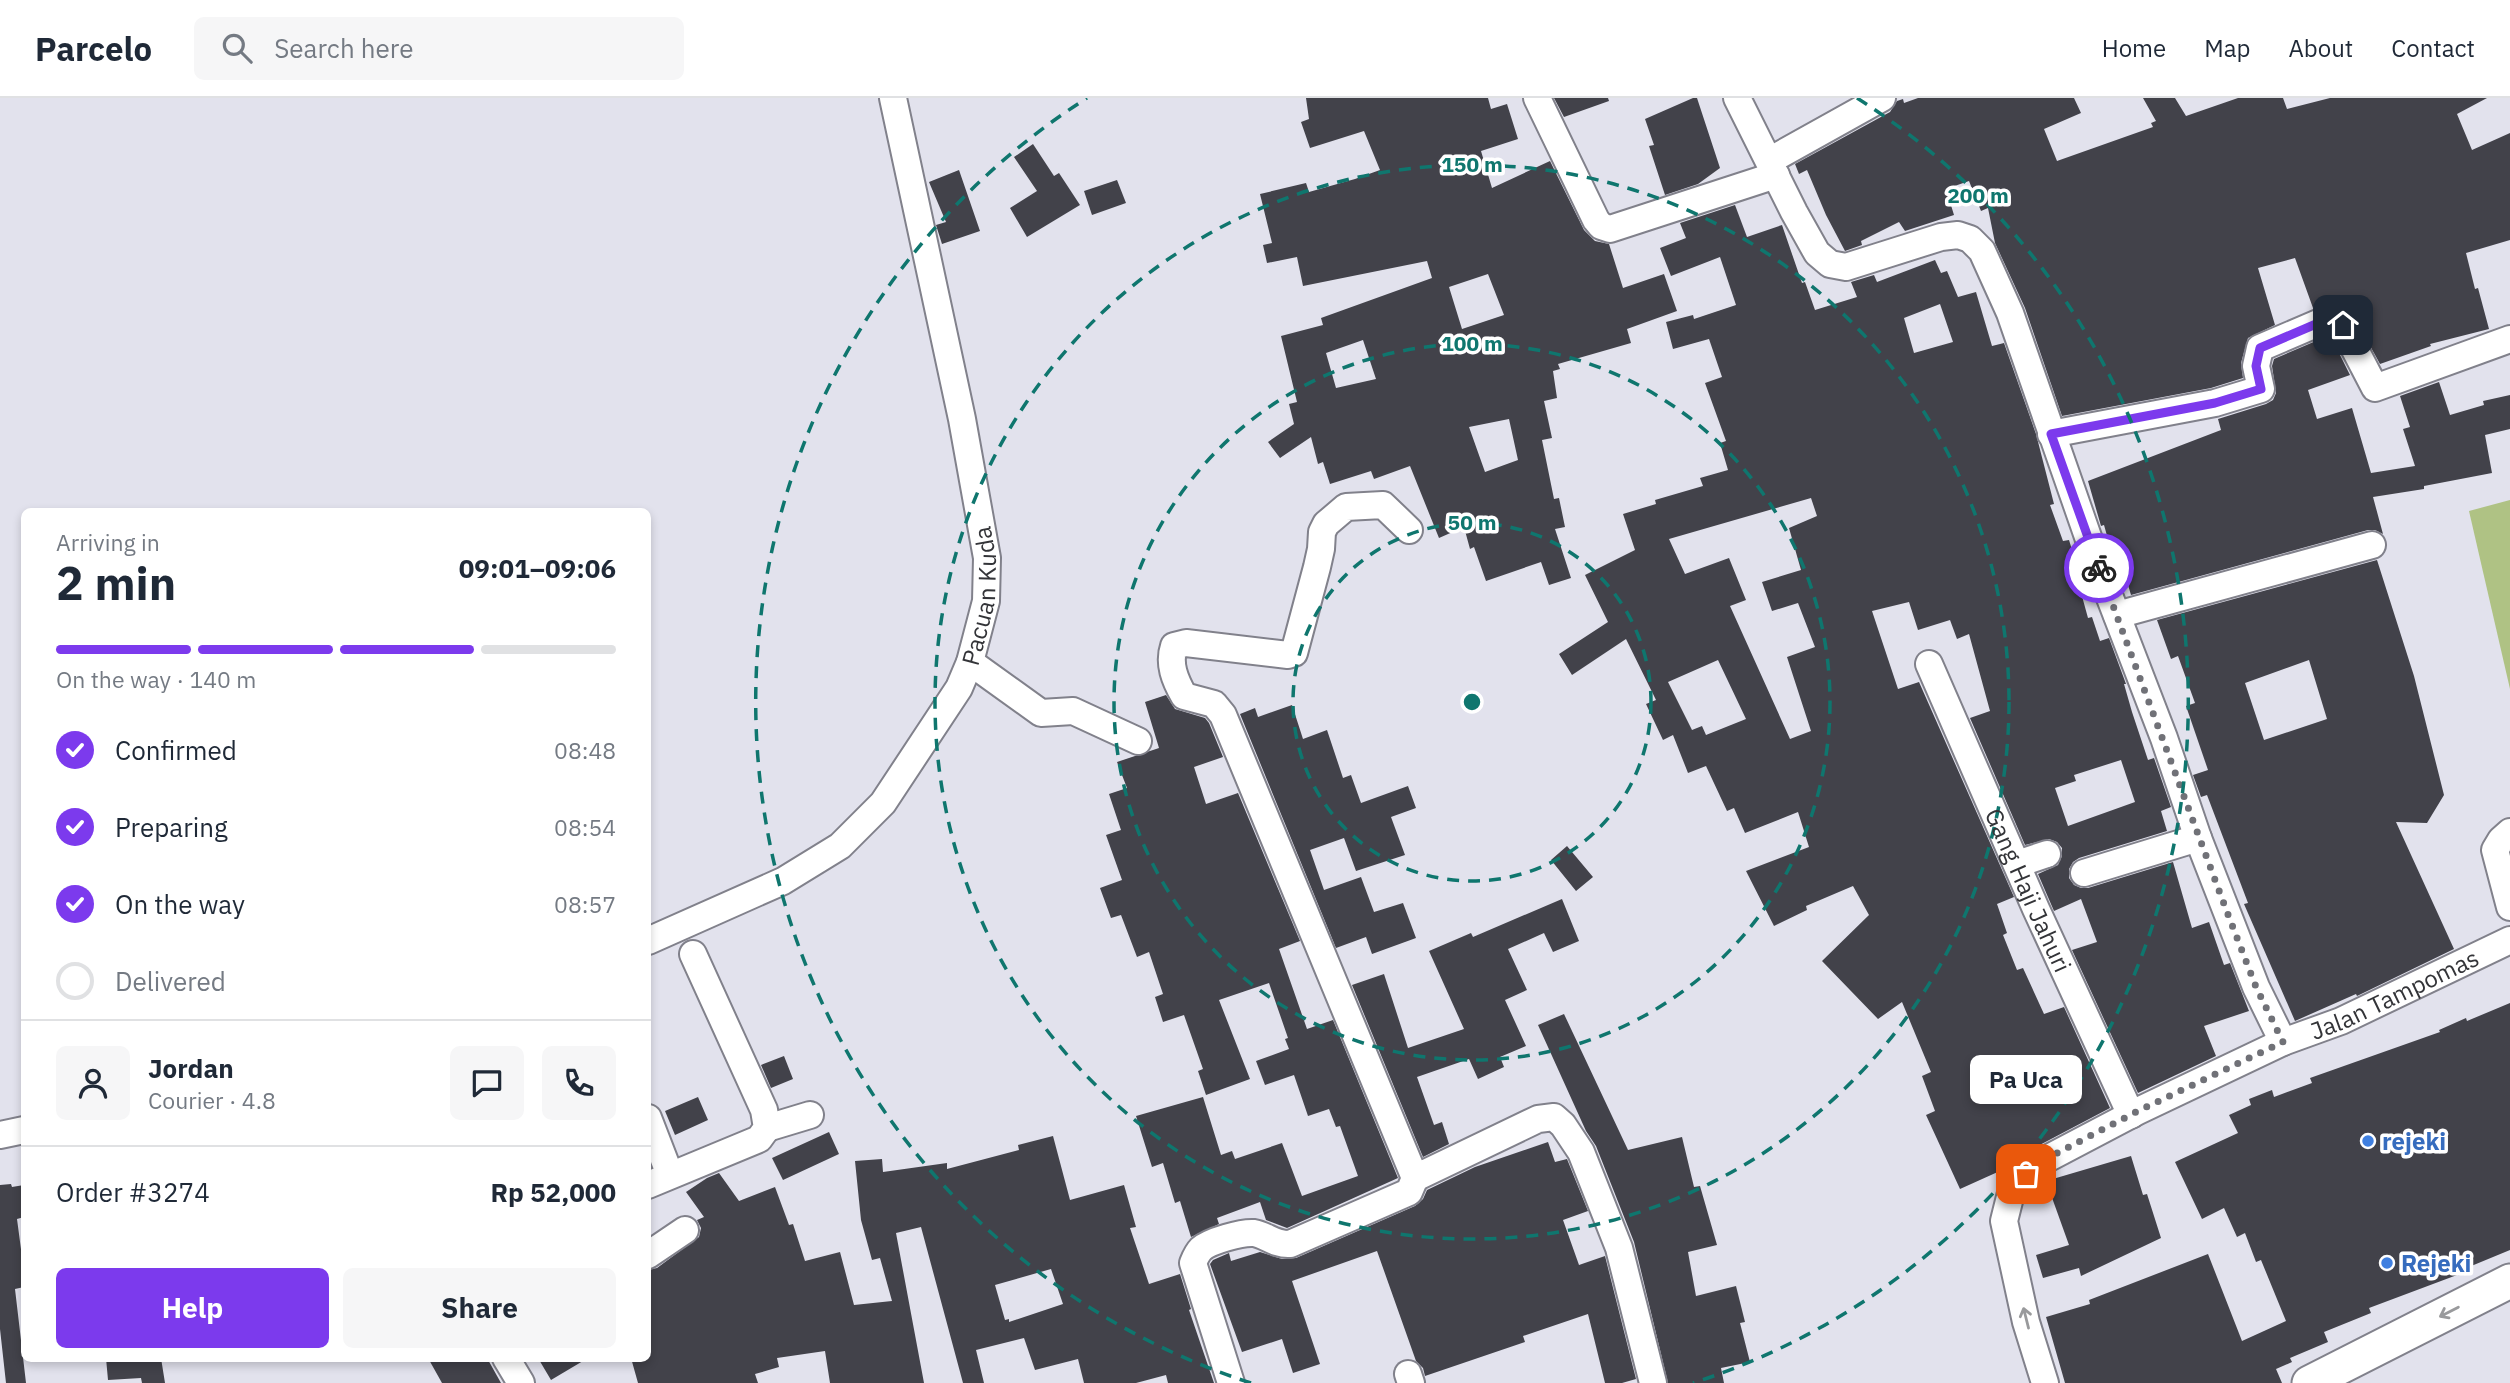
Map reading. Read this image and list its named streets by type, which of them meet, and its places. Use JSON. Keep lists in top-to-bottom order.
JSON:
{
  "streets": {
    "street": ["Pacuan Kuda", "Gang Haji Jahuri", "Jalan Tampomas"]
  },
  "crossings": [
    ["Gang Haji Jahuri", "Jalan Tampomas"]
  ],
  "one_way": ["Jalan Tampomas"],
  "places": ["rejeki", "Pa Uca", "Rejeki"],
  "page": {
    "header": "Parcelo",
    "search": "Search here",
    "nav": [
      "Home",
      "Map",
      "About",
      "Contact"
    ],
    "heading": ["2 min", "Arriving in", "09:01–09:06"],
    "panel": [
      "Jordan",
      "Courier · 4.8",
      "Order #3274",
      "Rp 52,000"
    ],
    "bar": "On the way · 140 m",
    "list": [
      ["Confirmed", "08:48"],
      ["Preparing", "08:54"],
      ["On the way", "08:57"],
      "Delivered"
    ],
    "bubble": "Pa Uca",
    "buttons": ["Help", "Share"]
  },
  "rings": [
    "150 m",
    "200 m",
    "100 m",
    "50 m"
  ]
}
